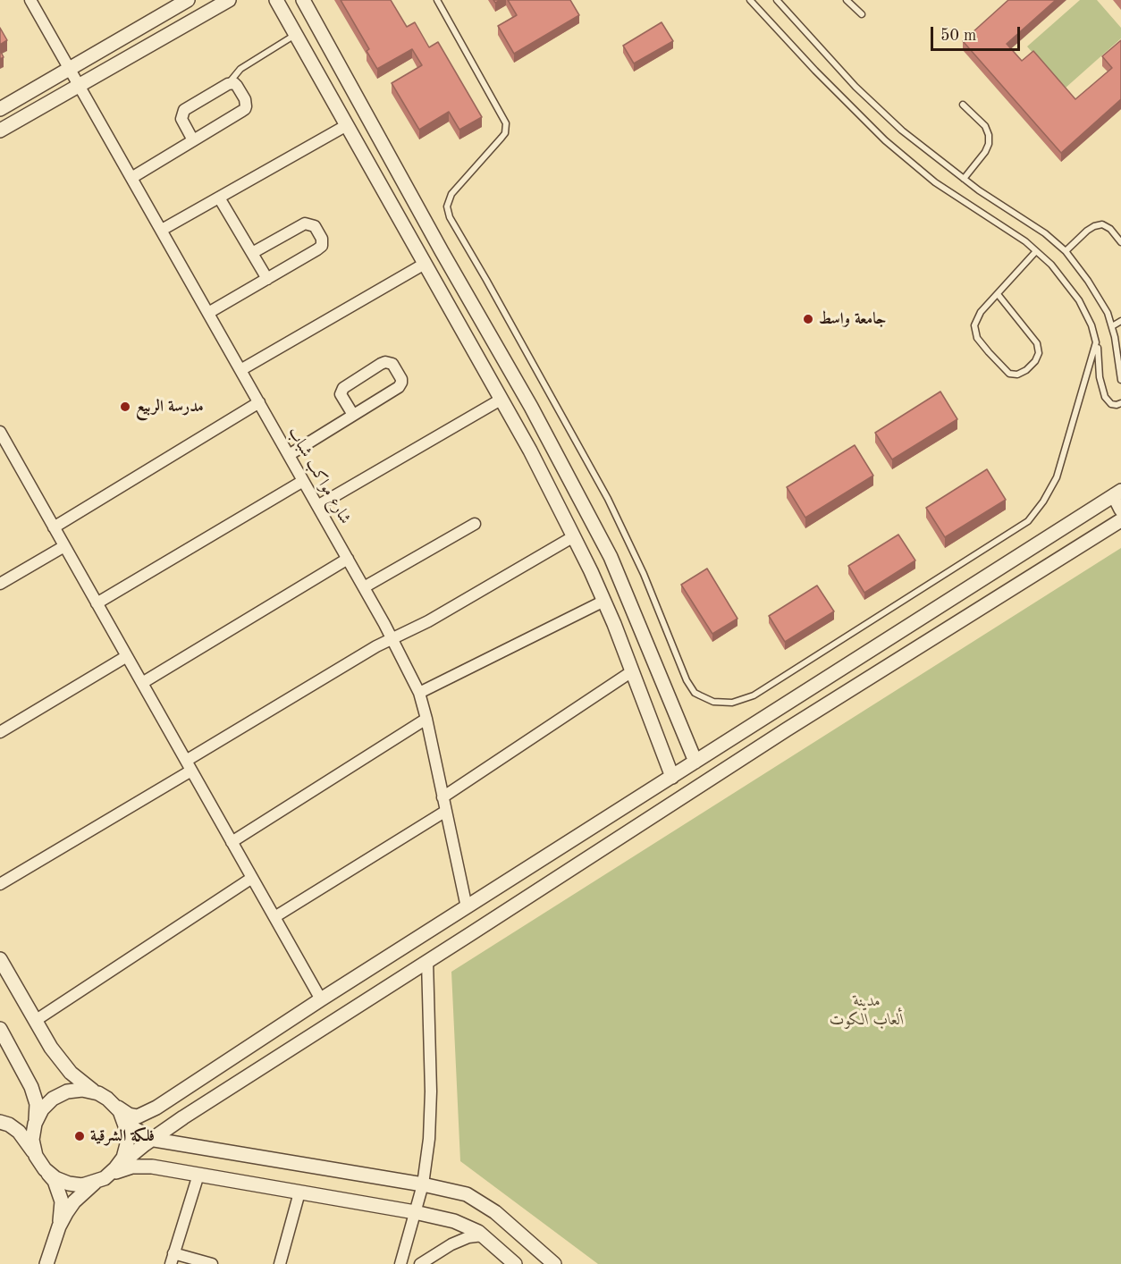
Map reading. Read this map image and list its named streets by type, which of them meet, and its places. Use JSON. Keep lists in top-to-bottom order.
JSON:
{
  "streets": {
    "street": ["شارع مواكب شباب"]
  },
  "parks": ["مدينة ألعاب الكوت"],
  "places": ["جامعة واسط", "مدرسة الربيع", "فلكة الشرقية"],
  "scale_bar": "50 m"
}
